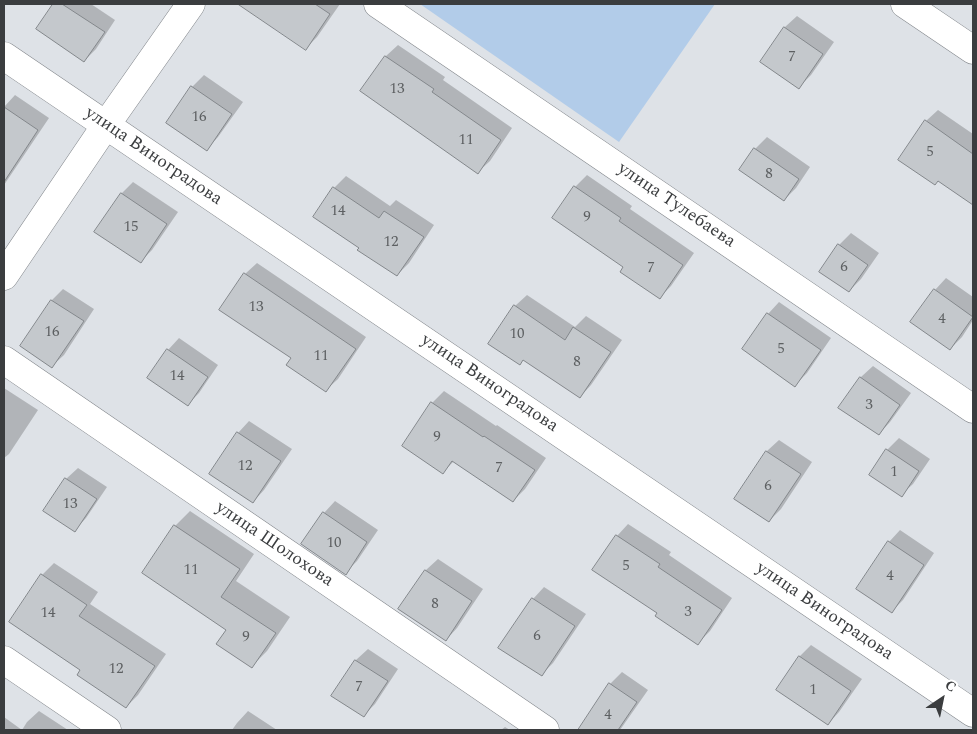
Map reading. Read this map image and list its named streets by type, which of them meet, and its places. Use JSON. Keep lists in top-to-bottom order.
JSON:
{
  "streets": {
    "street": ["улица Виноградова", "улица Тулебаева", "улица Шолохова"]
  },
  "house_numbers": [
    "7",
    "13",
    "16",
    "11",
    "5",
    "8",
    "14",
    "9",
    "15",
    "12",
    "6",
    "7",
    "13",
    "4",
    "16",
    "10",
    "5",
    "11",
    "8",
    "14",
    "3",
    "9",
    "12",
    "7",
    "1",
    "6",
    "13",
    "10",
    "5",
    "11",
    "4",
    "8",
    "3",
    "14",
    "6",
    "9",
    "12",
    "7",
    "1",
    "4"
  ],
  "north": "top right"
}
